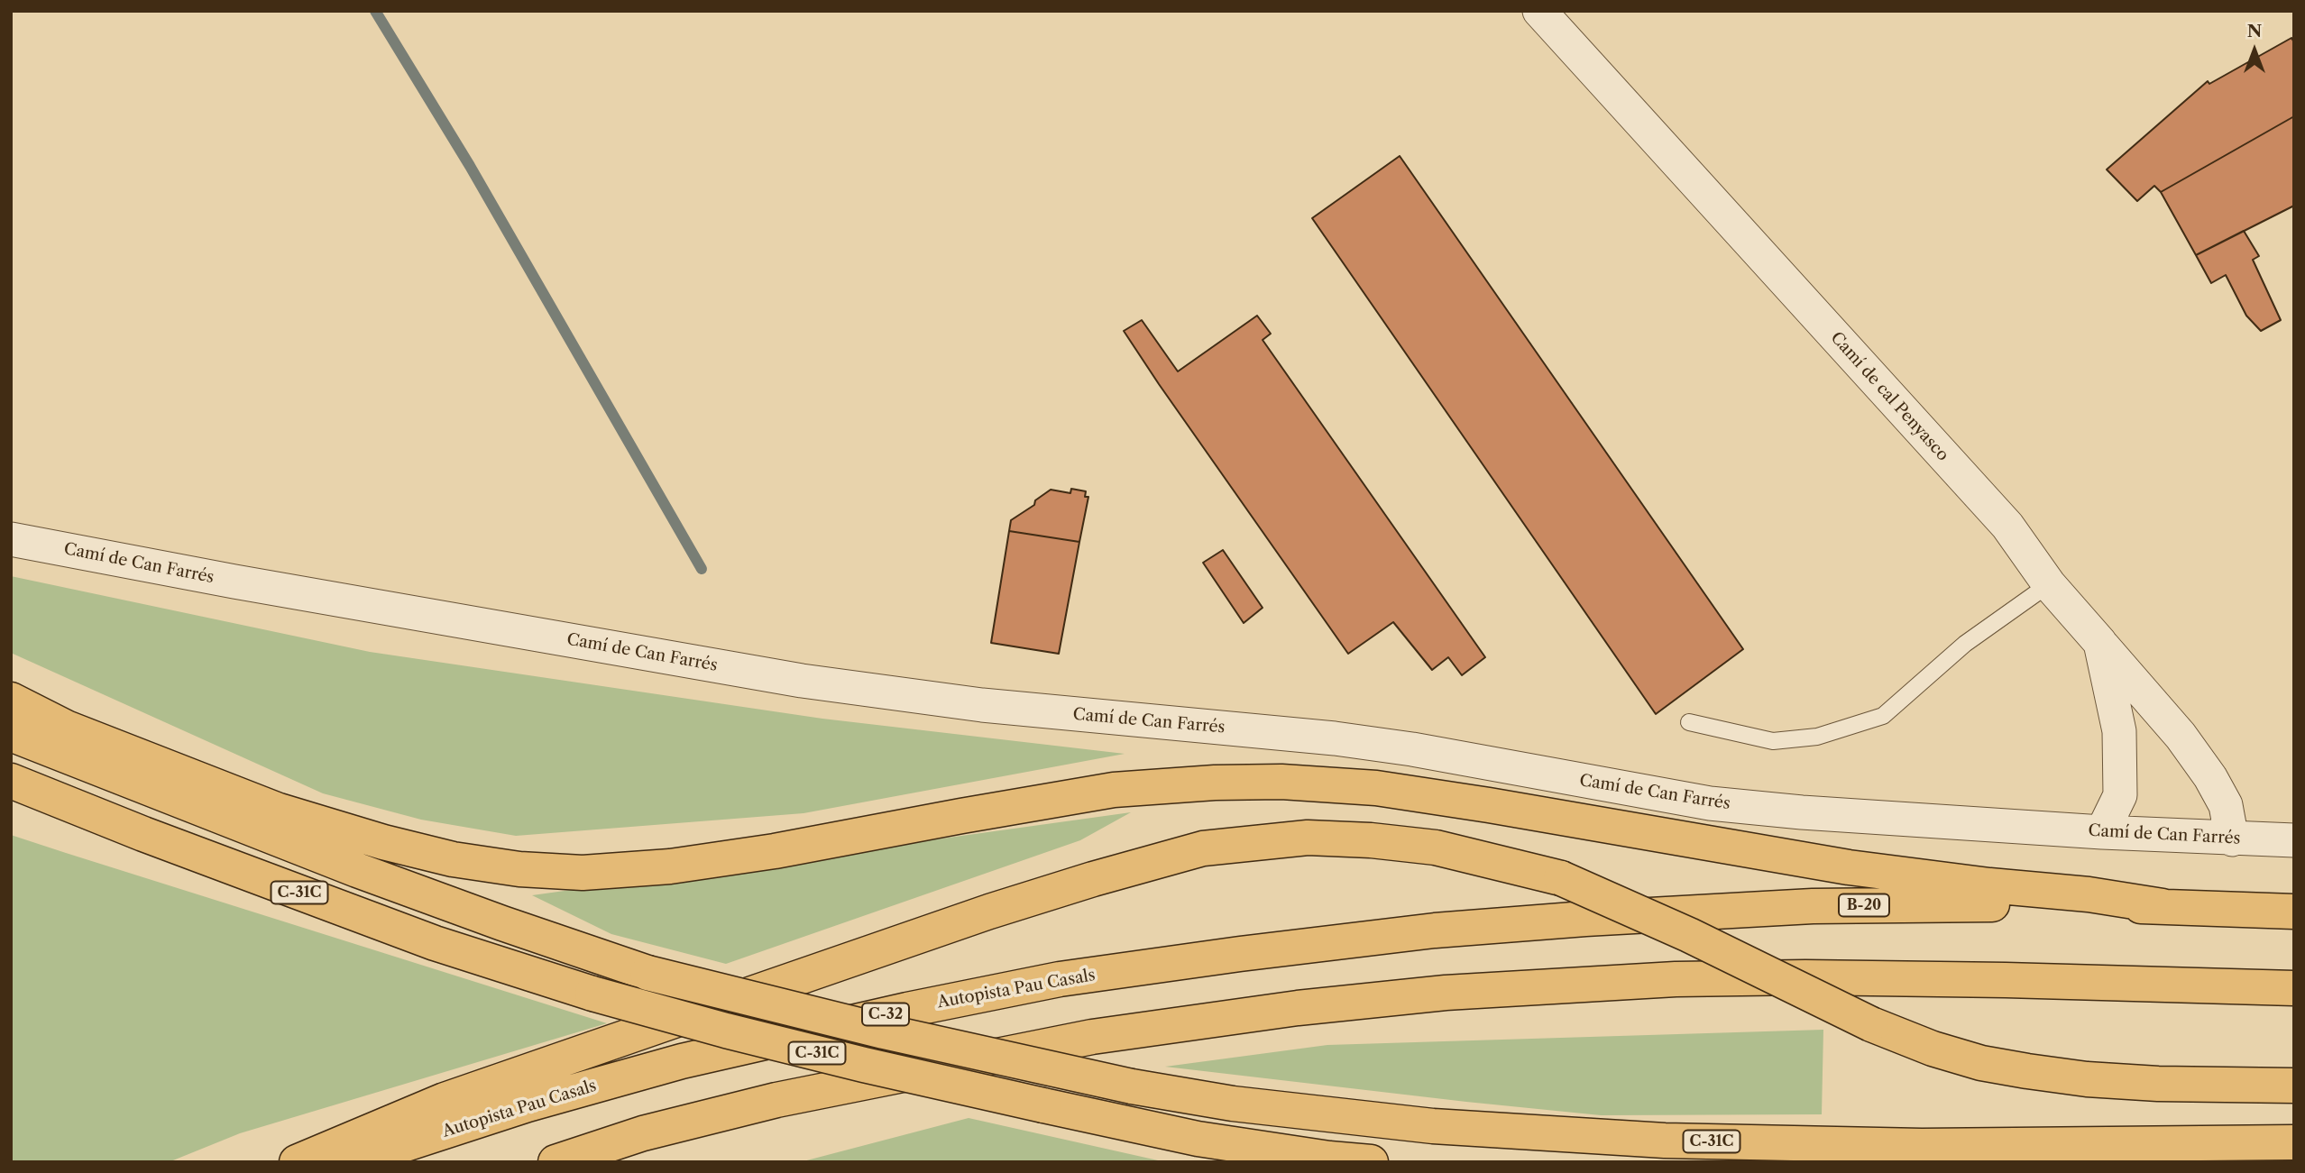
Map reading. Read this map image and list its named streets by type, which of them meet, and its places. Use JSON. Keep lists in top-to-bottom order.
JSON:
{
  "streets": {
    "highway": [
      "C-31C",
      "B-20",
      "Autopista Pau Casals",
      "C-32"
    ],
    "street": ["Camí de cal Penyasco", "Camí de Can Farrés"]
  },
  "crossings": [
    ["Camí de cal Penyasco", "Camí de Can Farrés"],
    ["B-20", "Autopista Pau Casals"]
  ],
  "north": "top"
}
